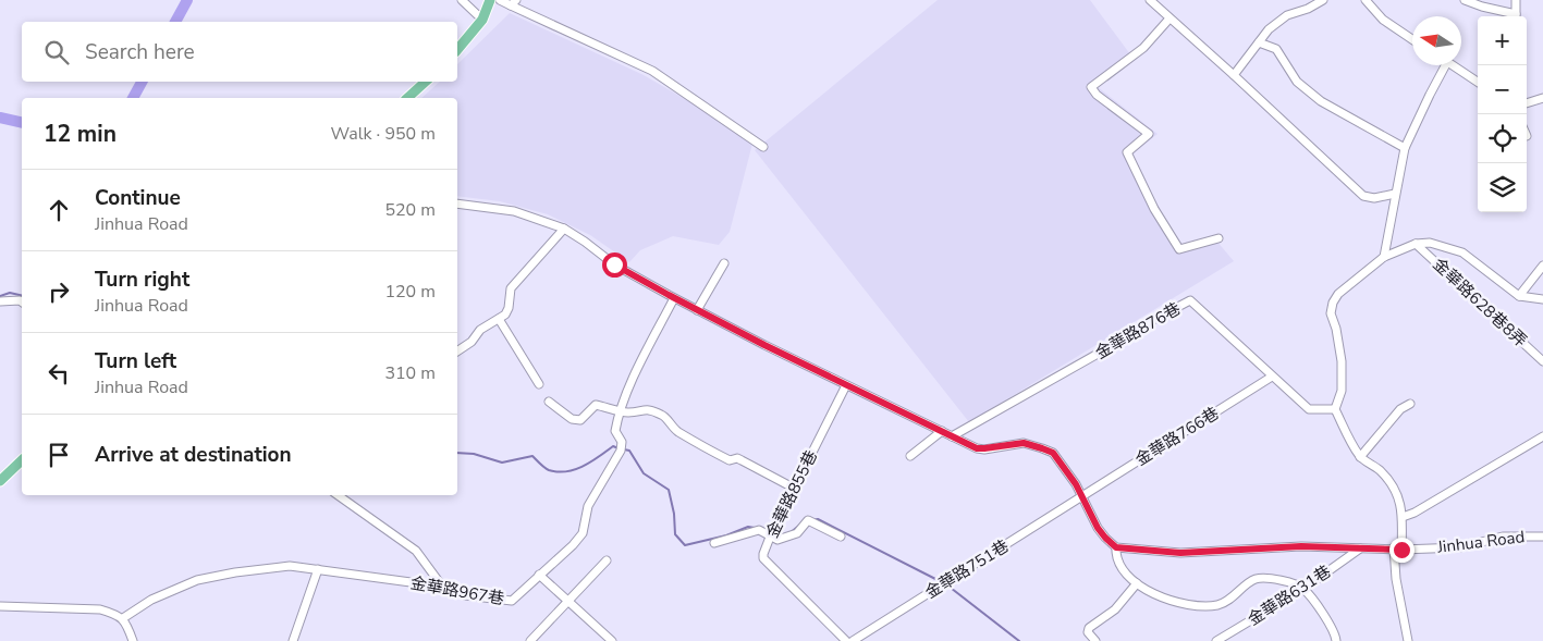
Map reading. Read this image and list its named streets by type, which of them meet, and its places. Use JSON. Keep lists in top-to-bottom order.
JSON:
{
  "streets": {
    "street": [
      "金華路628巷8弄",
      "金華路876巷",
      "金華路766巷",
      "金華路855巷",
      "Jinhua Road",
      "金華路751巷",
      "金華路967巷",
      "金華路631巷"
    ]
  },
  "crossings": [
    ["金華路876巷", "金華路766巷"],
    ["金華路766巷", "金華路751巷"],
    ["Jinhua Road", "金華路631巷"]
  ],
  "north": "left",
  "page": {
    "map_buttons": ["+", "−"],
    "search": "Search here",
    "heading": ["12 min", "Walk · 950 m"],
    "list": [
      ["Continue", "Jinhua Road", "520 m"],
      ["Turn right", "Jinhua Road", "120 m"],
      ["Turn left", "Jinhua Road", "310 m"],
      "Arrive at destination"
    ]
  }
}
